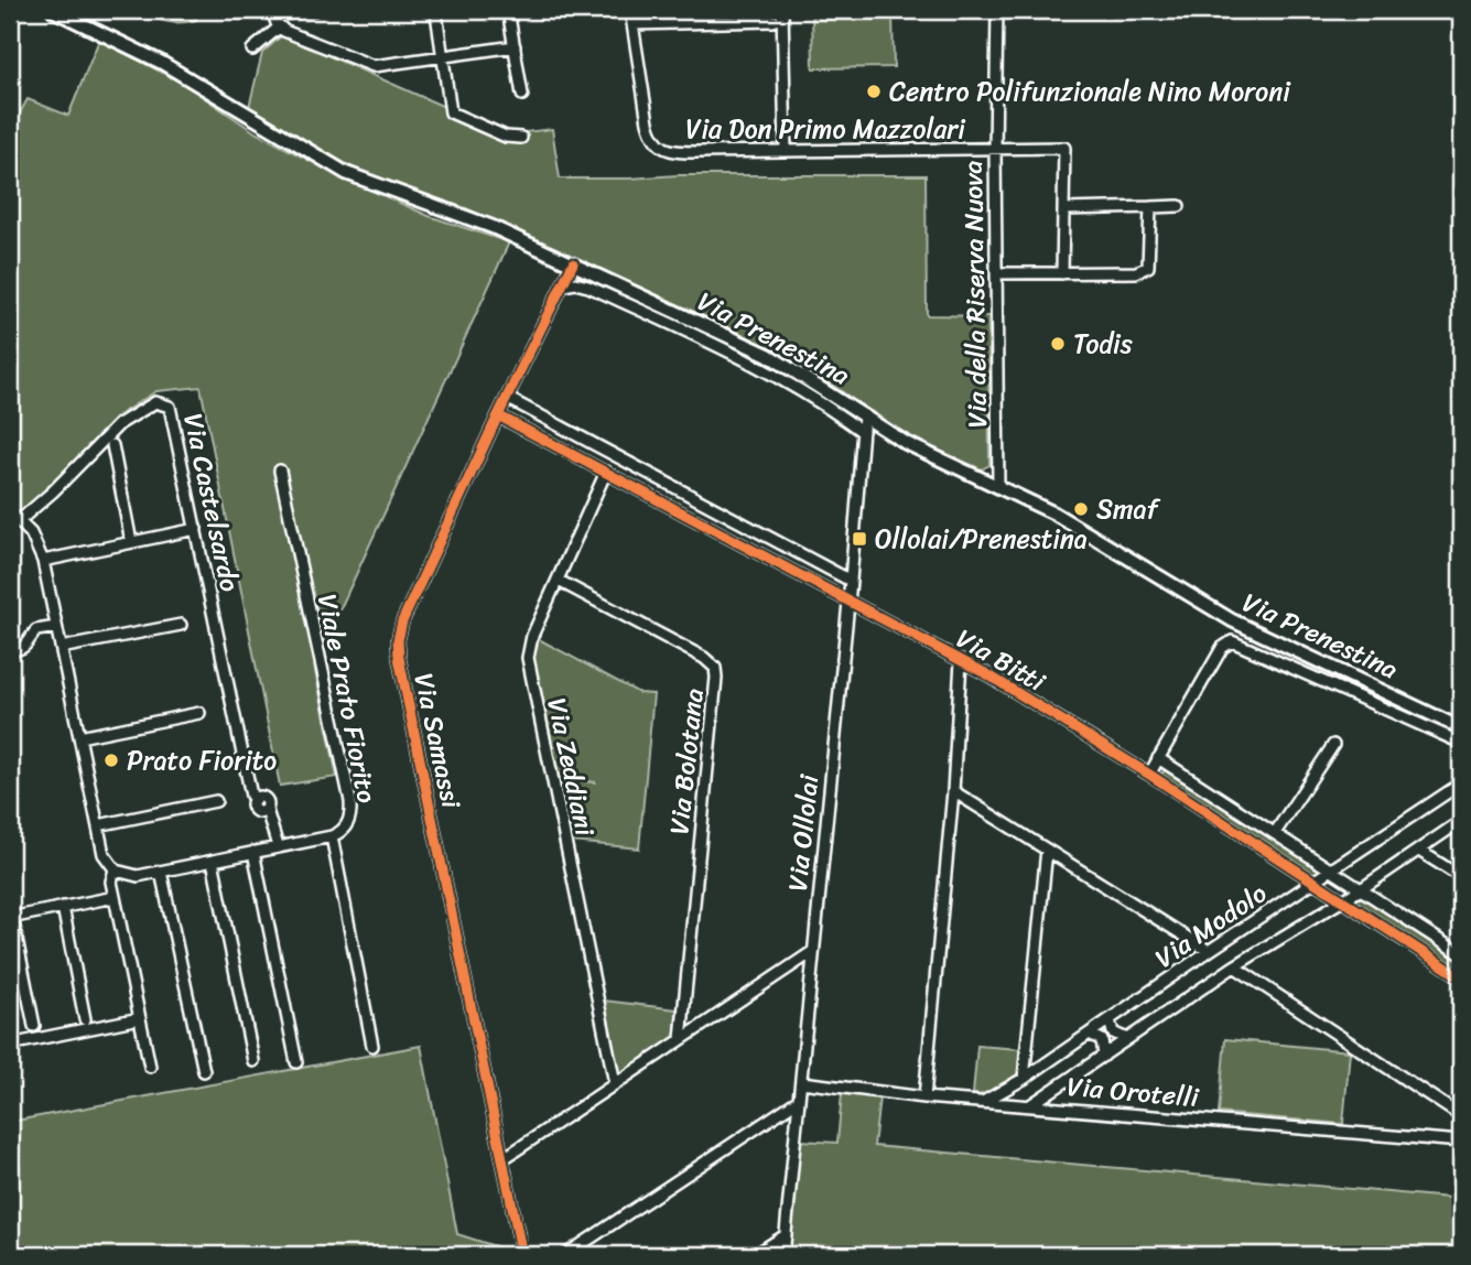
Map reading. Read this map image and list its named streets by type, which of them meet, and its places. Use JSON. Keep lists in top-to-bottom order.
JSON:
{
  "streets": {
    "main road": ["Via Prenestina"],
    "street": [
      "Via Don Primo Mazzolari",
      "Via della Riserva Nuova",
      "Via Castelsardo",
      "Via Bitti",
      "Viale Prato Fiorito",
      "Via Samassi",
      "Via Bolotana",
      "Via Zeddiani",
      "Via Ollolai",
      "Via Modolo",
      "Via Orotelli"
    ]
  },
  "crossings": [
    ["Via Don Primo Mazzolari", "Via della Riserva Nuova"],
    ["Via della Riserva Nuova", "Via Prenestina"],
    ["Via Prenestina", "Via Samassi"],
    ["Via Prenestina", "Via Ollolai"],
    ["Via Castelsardo", "Viale Prato Fiorito"],
    ["Via Bitti", "Via Samassi"],
    ["Via Bitti", "Via Zeddiani"],
    ["Via Bitti", "Via Ollolai"],
    ["Via Bitti", "Via Modolo"],
    ["Via Bolotana", "Via Zeddiani"],
    ["Via Ollolai", "Via Orotelli"],
    ["Via Modolo", "Via Orotelli"]
  ],
  "places": {
    "other": [
      "Centro Polifunzionale Nino Moroni",
      "Todis",
      "Smaf",
      "Prato Fiorito"
    ],
    "transit": ["Ollolai/Prenestina"]
  }
}
